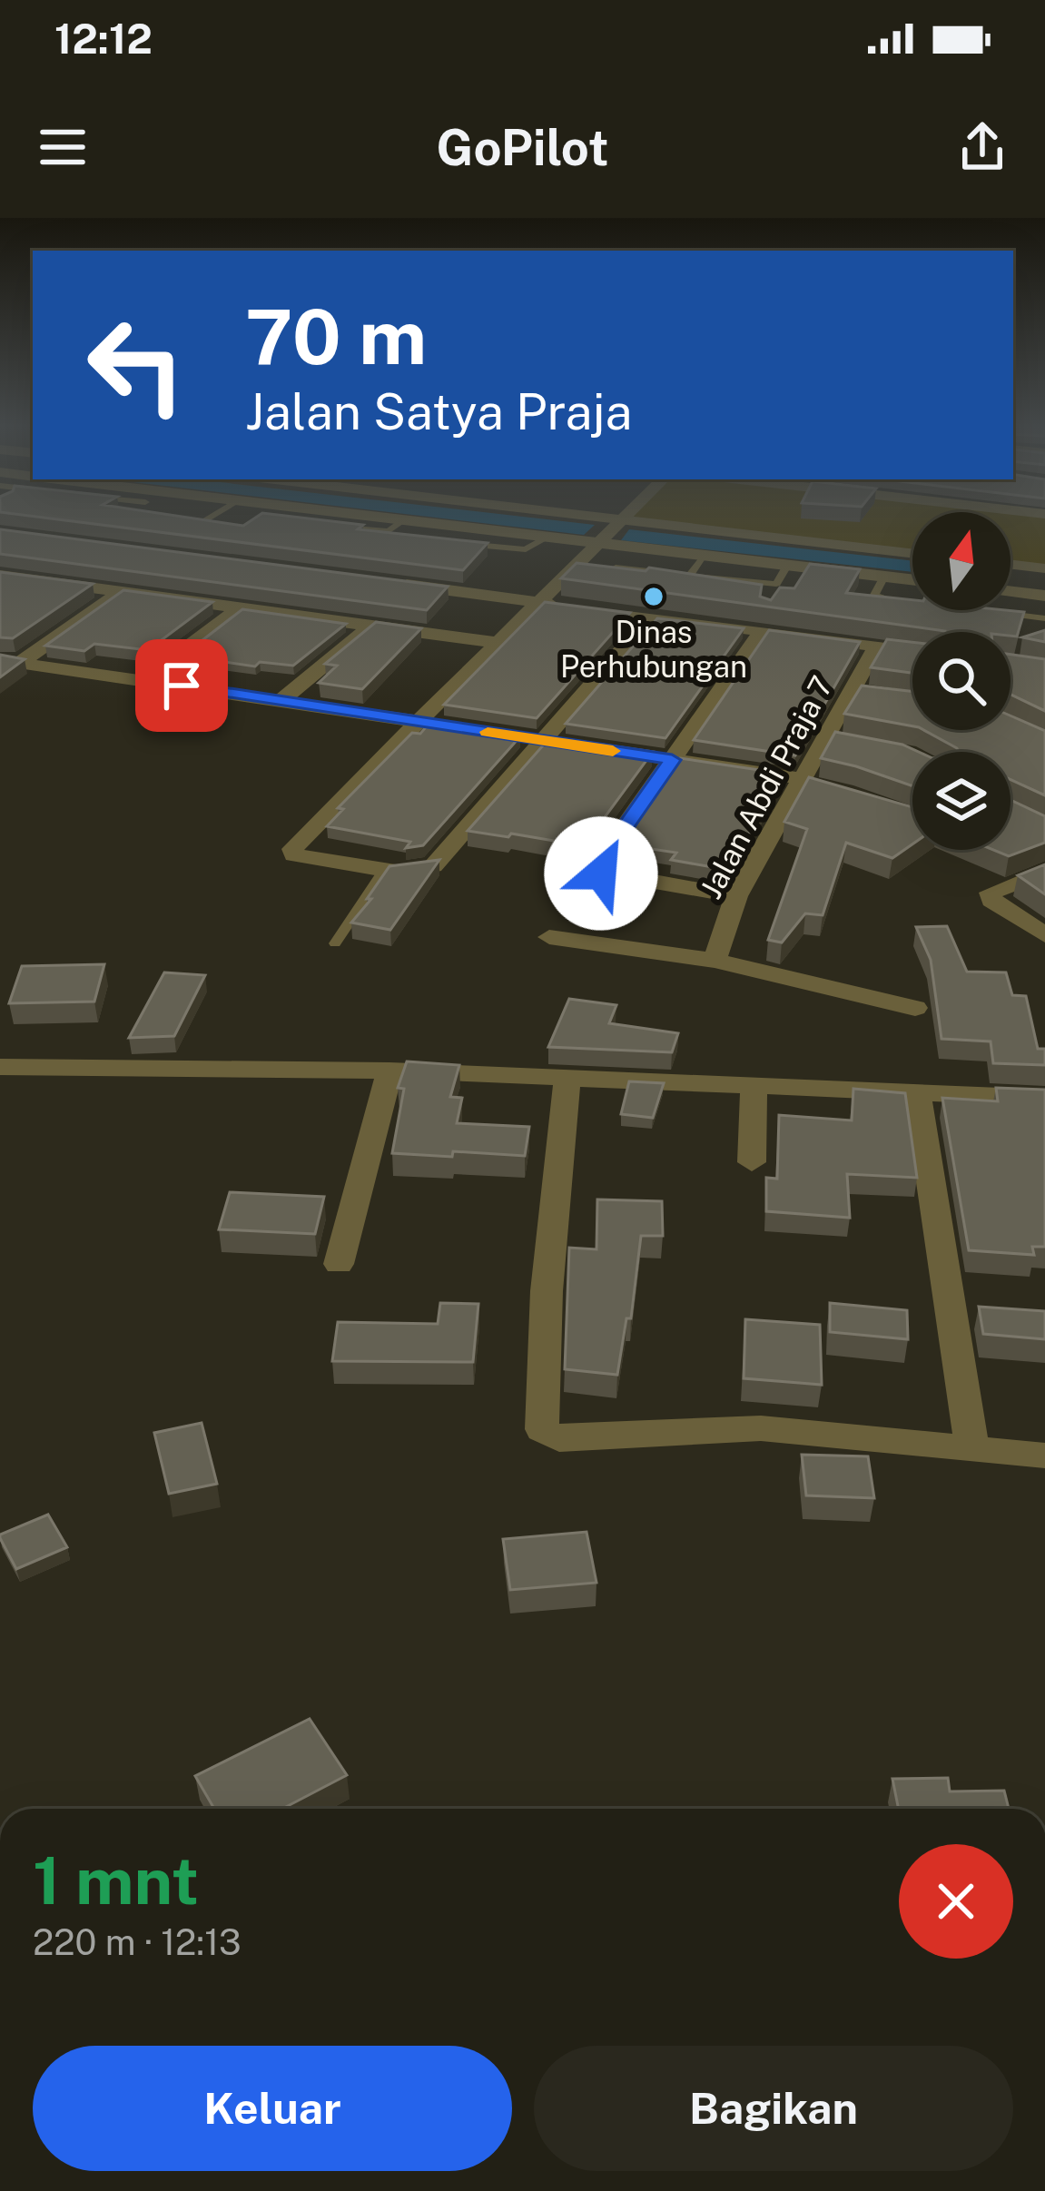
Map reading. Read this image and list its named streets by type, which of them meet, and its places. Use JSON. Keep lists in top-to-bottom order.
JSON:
{
  "streets": {
    "street": ["Jalan Abdi Praja 7"]
  },
  "places": ["Dinas Perhubungan"],
  "north": "top",
  "page": {
    "status": "12:12",
    "header": "GoPilot",
    "turn": ["70 m", "Jalan Satya Praja"],
    "heading": ["1 mnt", "220 m · 12:13"],
    "buttons": ["Keluar", "Bagikan"]
  }
}
